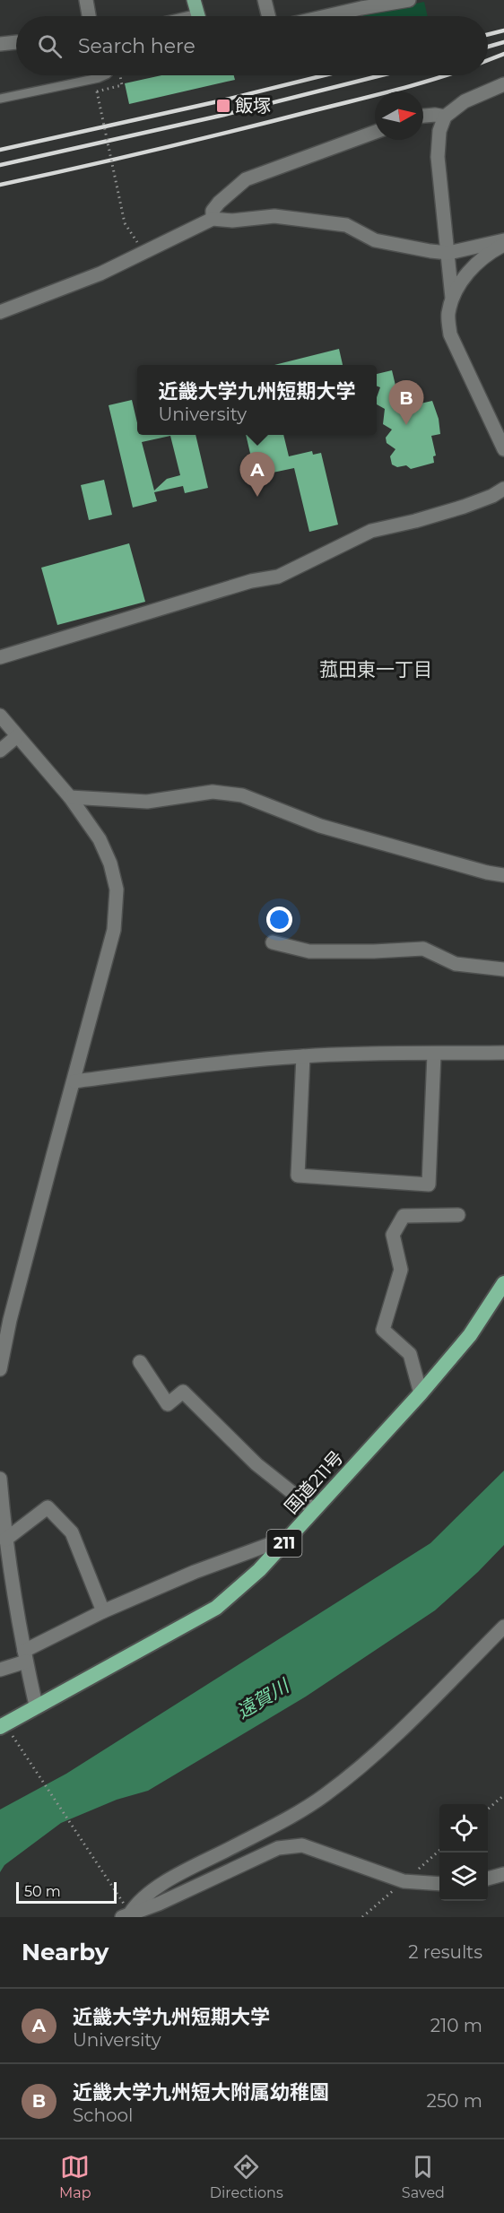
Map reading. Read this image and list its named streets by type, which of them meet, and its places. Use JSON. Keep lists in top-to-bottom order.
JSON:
{
  "streets": {
    "highway": ["国道211号", "211"]
  },
  "districts": ["菰田東一丁目"],
  "water": ["遠賀川"],
  "places": {
    "transit": ["飯塚"]
  },
  "scale_bar": "50 m",
  "north": "right",
  "page": {
    "search": "Search here",
    "popup": ["近畿大学九州短期大学", "University"],
    "pins": ["B", "A"],
    "scale": "50 m",
    "heading": ["Nearby", "2 results"],
    "list": [
      {
        "mark": "A",
        "name": "近畿大学九州短期大学",
        "note": "University",
        "value": "210 m"
      },
      {
        "mark": "B",
        "name": "近畿大学九州短大附属幼稚園",
        "note": "School",
        "value": "250 m"
      }
    ],
    "nav": ["Map", "Directions", "Saved"]
  }
}
